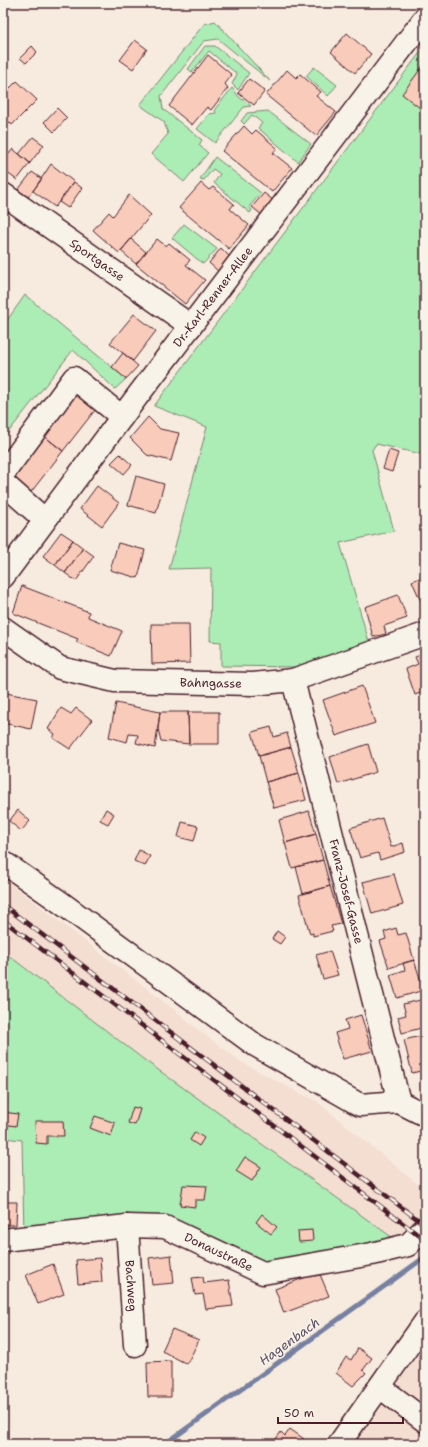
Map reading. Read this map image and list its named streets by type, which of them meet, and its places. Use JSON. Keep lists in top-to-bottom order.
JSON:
{
  "streets": {
    "street": [
      "Sportgasse",
      "Dr.-Karl-Renner-Allee",
      "Bahngasse",
      "Franz-Josef-Gasse",
      "Donaustraße",
      "Bachweg"
    ]
  },
  "crossings": [
    ["Sportgasse", "Dr.-Karl-Renner-Allee"],
    ["Bahngasse", "Franz-Josef-Gasse"],
    ["Donaustraße", "Bachweg"]
  ],
  "water": ["Hagenbach"],
  "scale_bar": "50 m"
}
